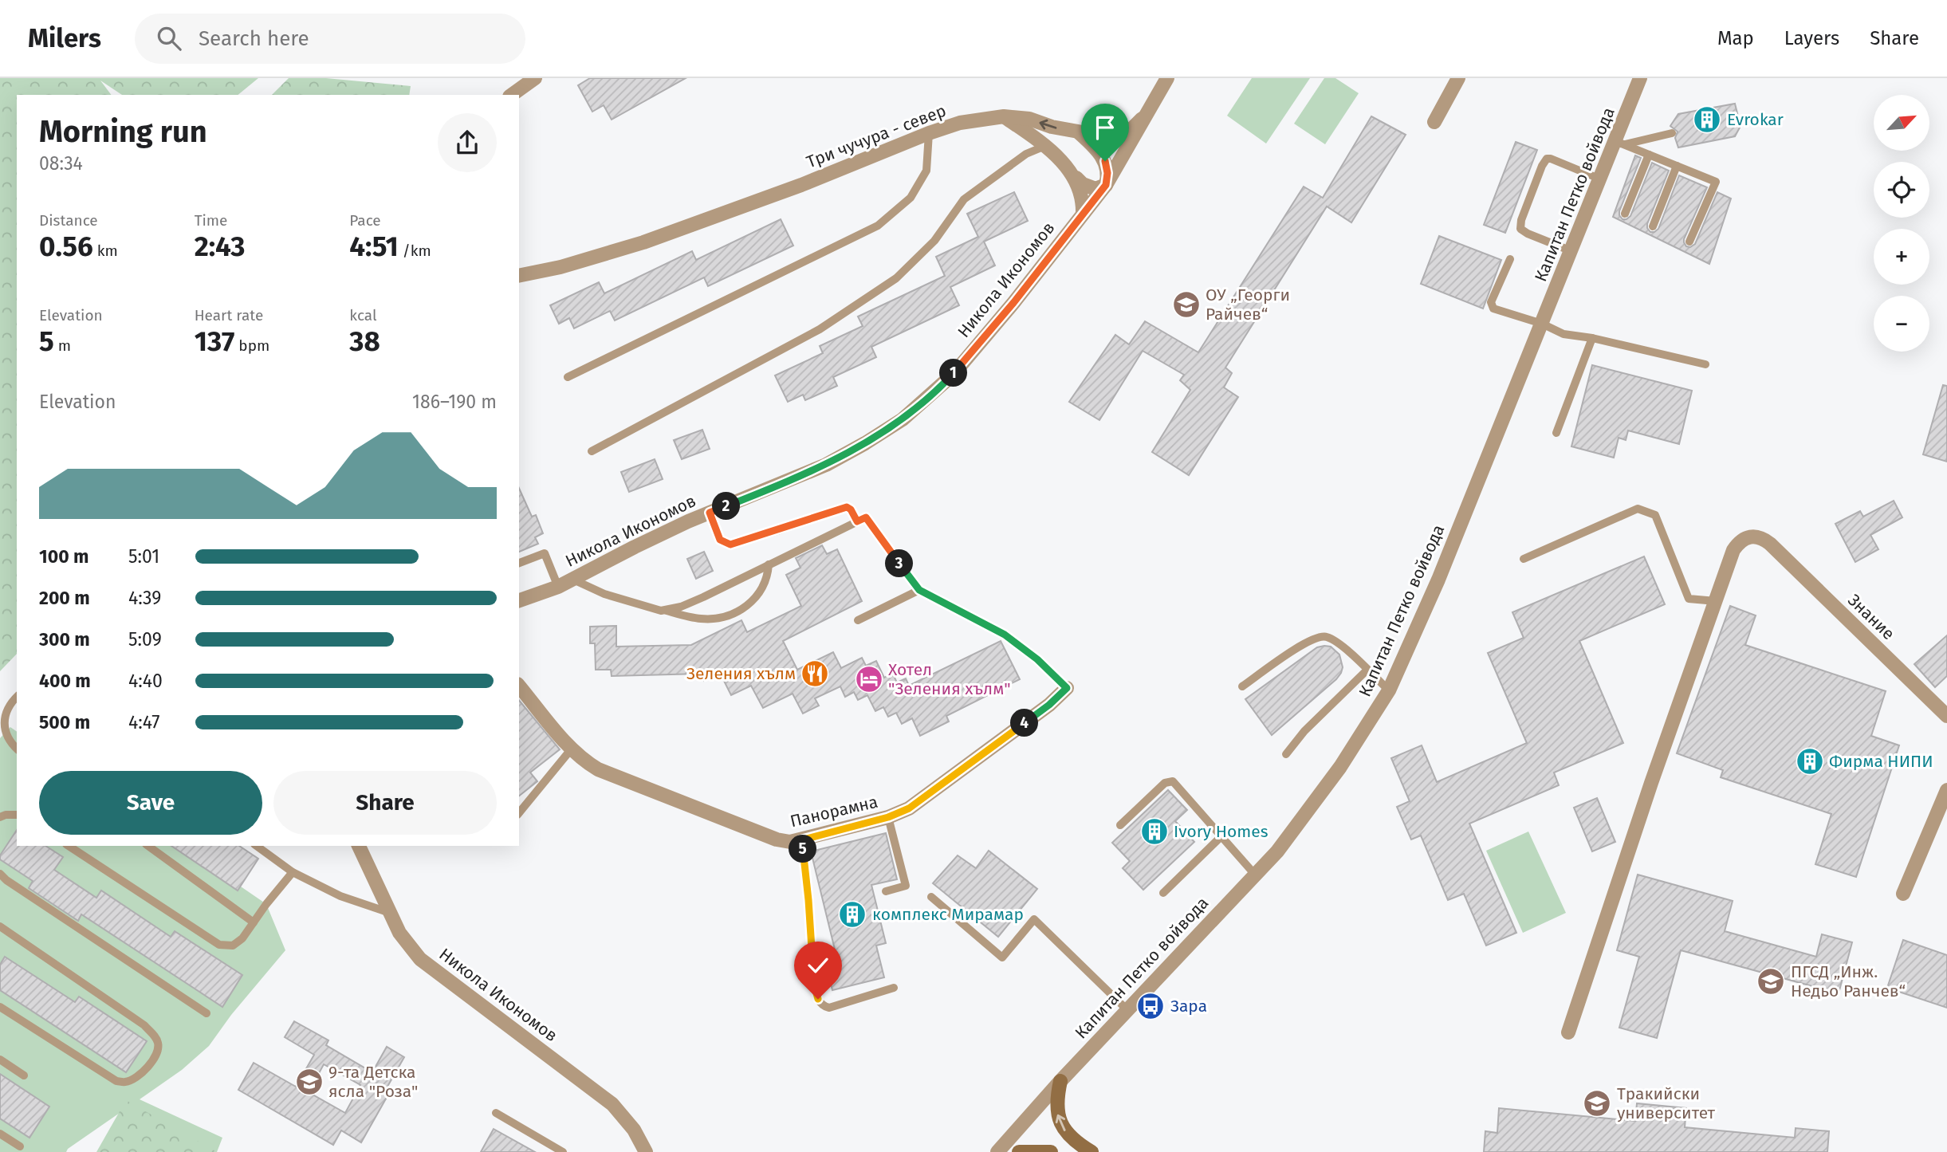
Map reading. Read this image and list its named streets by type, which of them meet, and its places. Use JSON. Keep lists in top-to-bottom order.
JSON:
{
  "streets": {
    "street": [
      "Три чучура - север",
      "Капитан Петко войвода",
      "Никола Икономов",
      "Знание",
      "Панорамна"
    ]
  },
  "places": {
    "building": [
      "Evrokar",
      "Фирма НИПИ",
      "Ivory Homes",
      "комплекс Мирамар"
    ],
    "school or university": [
      "ОУ „Георги Райчев“",
      "ПГСД „Инж. Недьо Ранчев“",
      "9-та Детска ясла \"Роза\"",
      "Тракийски университет"
    ],
    "restaurant": ["Зеления хълм"],
    "hotel": ["Хотел \"Зеления хълм\""],
    "bus stop": ["Зара"]
  },
  "north": "top right",
  "page": {
    "header": "Milers",
    "search": "Search here",
    "nav": ["Map", "Layers", "Share"],
    "map_buttons": ["+", "−"],
    "heading": ["Morning run", "08:34"],
    "stats": [
      ["Distance", "0.56 km"],
      ["Time", "2:43"],
      ["Pace", "4:51 /km"],
      ["Elevation", "5 m"],
      ["Heart rate", "137 bpm"],
      ["kcal", "38"]
    ],
    "pins": [
      "1",
      "2",
      "3",
      "4",
      "5"
    ],
    "chart": ["Elevation", "186–190 m"],
    "list": [
      {
        "name": "100 m",
        "note": "5:01"
      },
      {
        "name": "200 m",
        "note": "4:39"
      },
      {
        "name": "300 m",
        "note": "5:09"
      },
      {
        "name": "400 m",
        "note": "4:40"
      },
      {
        "name": "500 m",
        "note": "4:47"
      }
    ],
    "buttons": ["Save", "Share"]
  }
}
